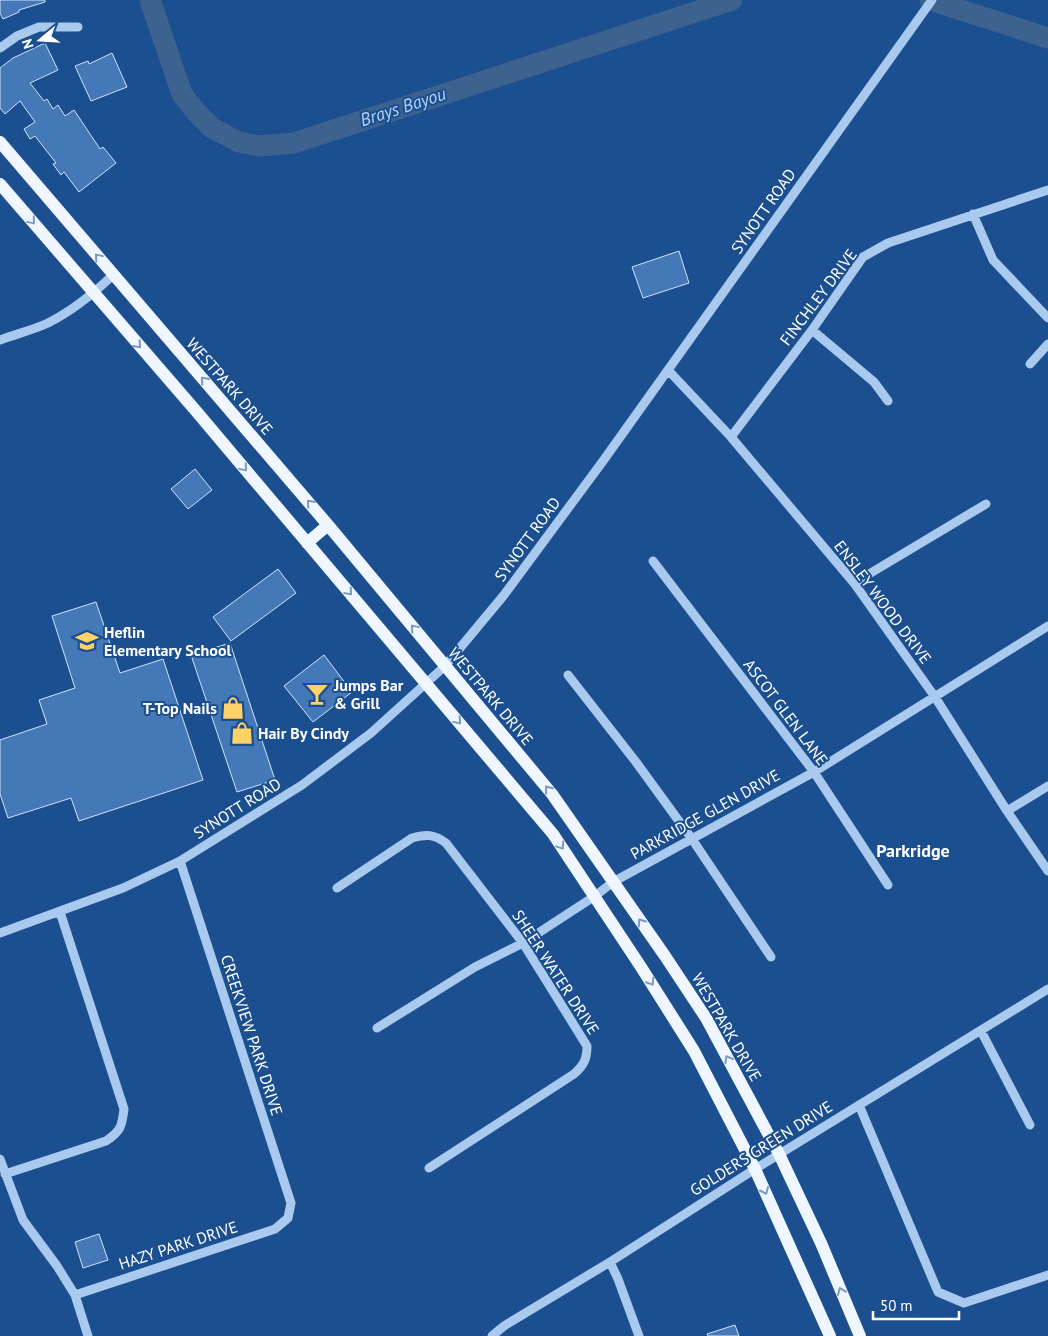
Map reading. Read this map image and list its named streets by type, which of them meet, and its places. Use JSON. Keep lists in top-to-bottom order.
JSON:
{
  "streets": {
    "main road": ["WESTPARK DRIVE"],
    "street": [
      "SYNOTT ROAD",
      "FINCHLEY DRIVE",
      "ENSLEY WOOD DRIVE",
      "ASCOT GLEN LANE",
      "PARKRIDGE GLEN DRIVE",
      "SHEER WATER DRIVE",
      "CREEKVIEW PARK DRIVE",
      "GOLDERS GREEN DRIVE",
      "HAZY PARK DRIVE"
    ]
  },
  "crossings": [
    ["SYNOTT ROAD", "WESTPARK DRIVE"],
    ["SYNOTT ROAD", "ENSLEY WOOD DRIVE"],
    ["SYNOTT ROAD", "CREEKVIEW PARK DRIVE"],
    ["FINCHLEY DRIVE", "ENSLEY WOOD DRIVE"],
    ["WESTPARK DRIVE", "PARKRIDGE GLEN DRIVE"],
    ["WESTPARK DRIVE", "GOLDERS GREEN DRIVE"],
    ["ENSLEY WOOD DRIVE", "PARKRIDGE GLEN DRIVE"],
    ["ASCOT GLEN LANE", "PARKRIDGE GLEN DRIVE"],
    ["PARKRIDGE GLEN DRIVE", "SHEER WATER DRIVE"],
    ["CREEKVIEW PARK DRIVE", "HAZY PARK DRIVE"]
  ],
  "districts": ["Parkridge"],
  "water": ["Brays Bayou"],
  "places": {
    "school or university": ["Heflin Elementary School"],
    "bar": ["Jumps Bar & Grill"],
    "shop": ["T-Top Nails", "Hair By Cindy"]
  },
  "scale_bar": "50 m",
  "north": "left"
}
